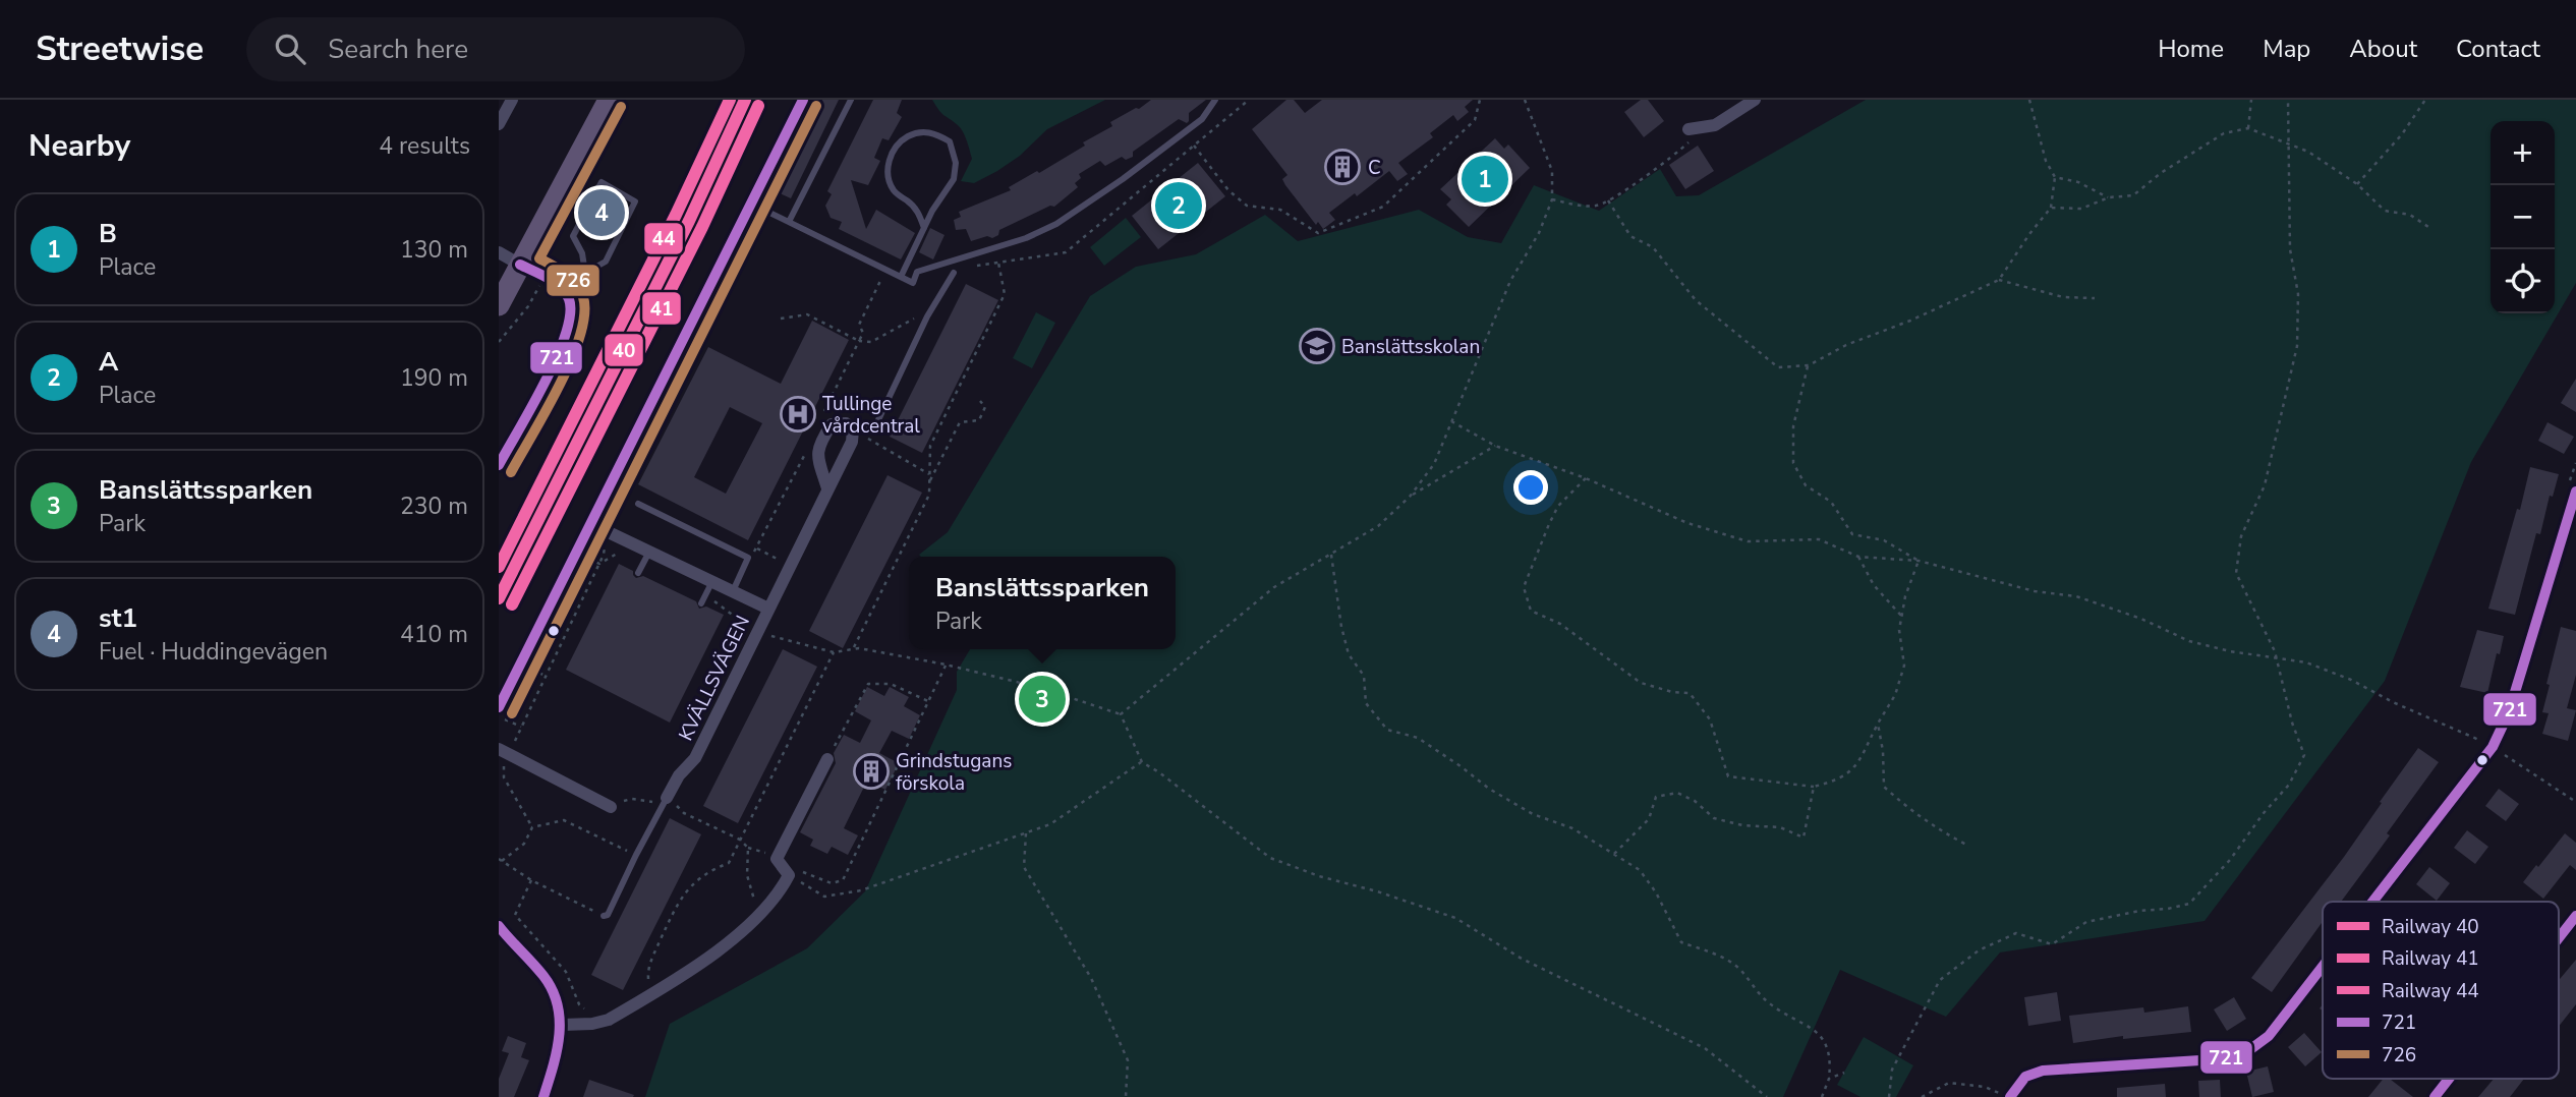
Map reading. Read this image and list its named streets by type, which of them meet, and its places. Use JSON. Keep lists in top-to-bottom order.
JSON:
{
  "streets": {
    "street": ["KVÄLLSVÄGEN"]
  },
  "places": {
    "building": ["C", "Grindstugans förskola"],
    "school or university": ["Banslättsskolan"],
    "hospital": ["Tullinge vårdcentral"]
  },
  "lines": [
    "rail line 40",
    "rail line 44",
    "transit line 721",
    "rail line 41",
    "transit line 726"
  ],
  "legend": [
    "Railway 40",
    "Railway 41",
    "Railway 44",
    "721",
    "726"
  ],
  "page": {
    "header": "Streetwise",
    "search": "Search here",
    "nav": [
      "Home",
      "Map",
      "About",
      "Contact"
    ],
    "heading": ["Nearby", "4 results"],
    "map_buttons": ["+", "−"],
    "pins": [
      "1",
      "2",
      "4",
      "3"
    ],
    "list": [
      {
        "mark": "1",
        "name": "B",
        "note": "Place",
        "value": "130 m"
      },
      {
        "mark": "2",
        "name": "A",
        "note": "Place",
        "value": "190 m"
      },
      {
        "mark": "3",
        "name": "Banslättssparken",
        "note": "Park",
        "value": "230 m"
      },
      {
        "mark": "4",
        "name": "st1",
        "note": "Fuel · Huddingevägen",
        "value": "410 m"
      }
    ],
    "popup": ["Banslättssparken", "Park"]
  }
}
